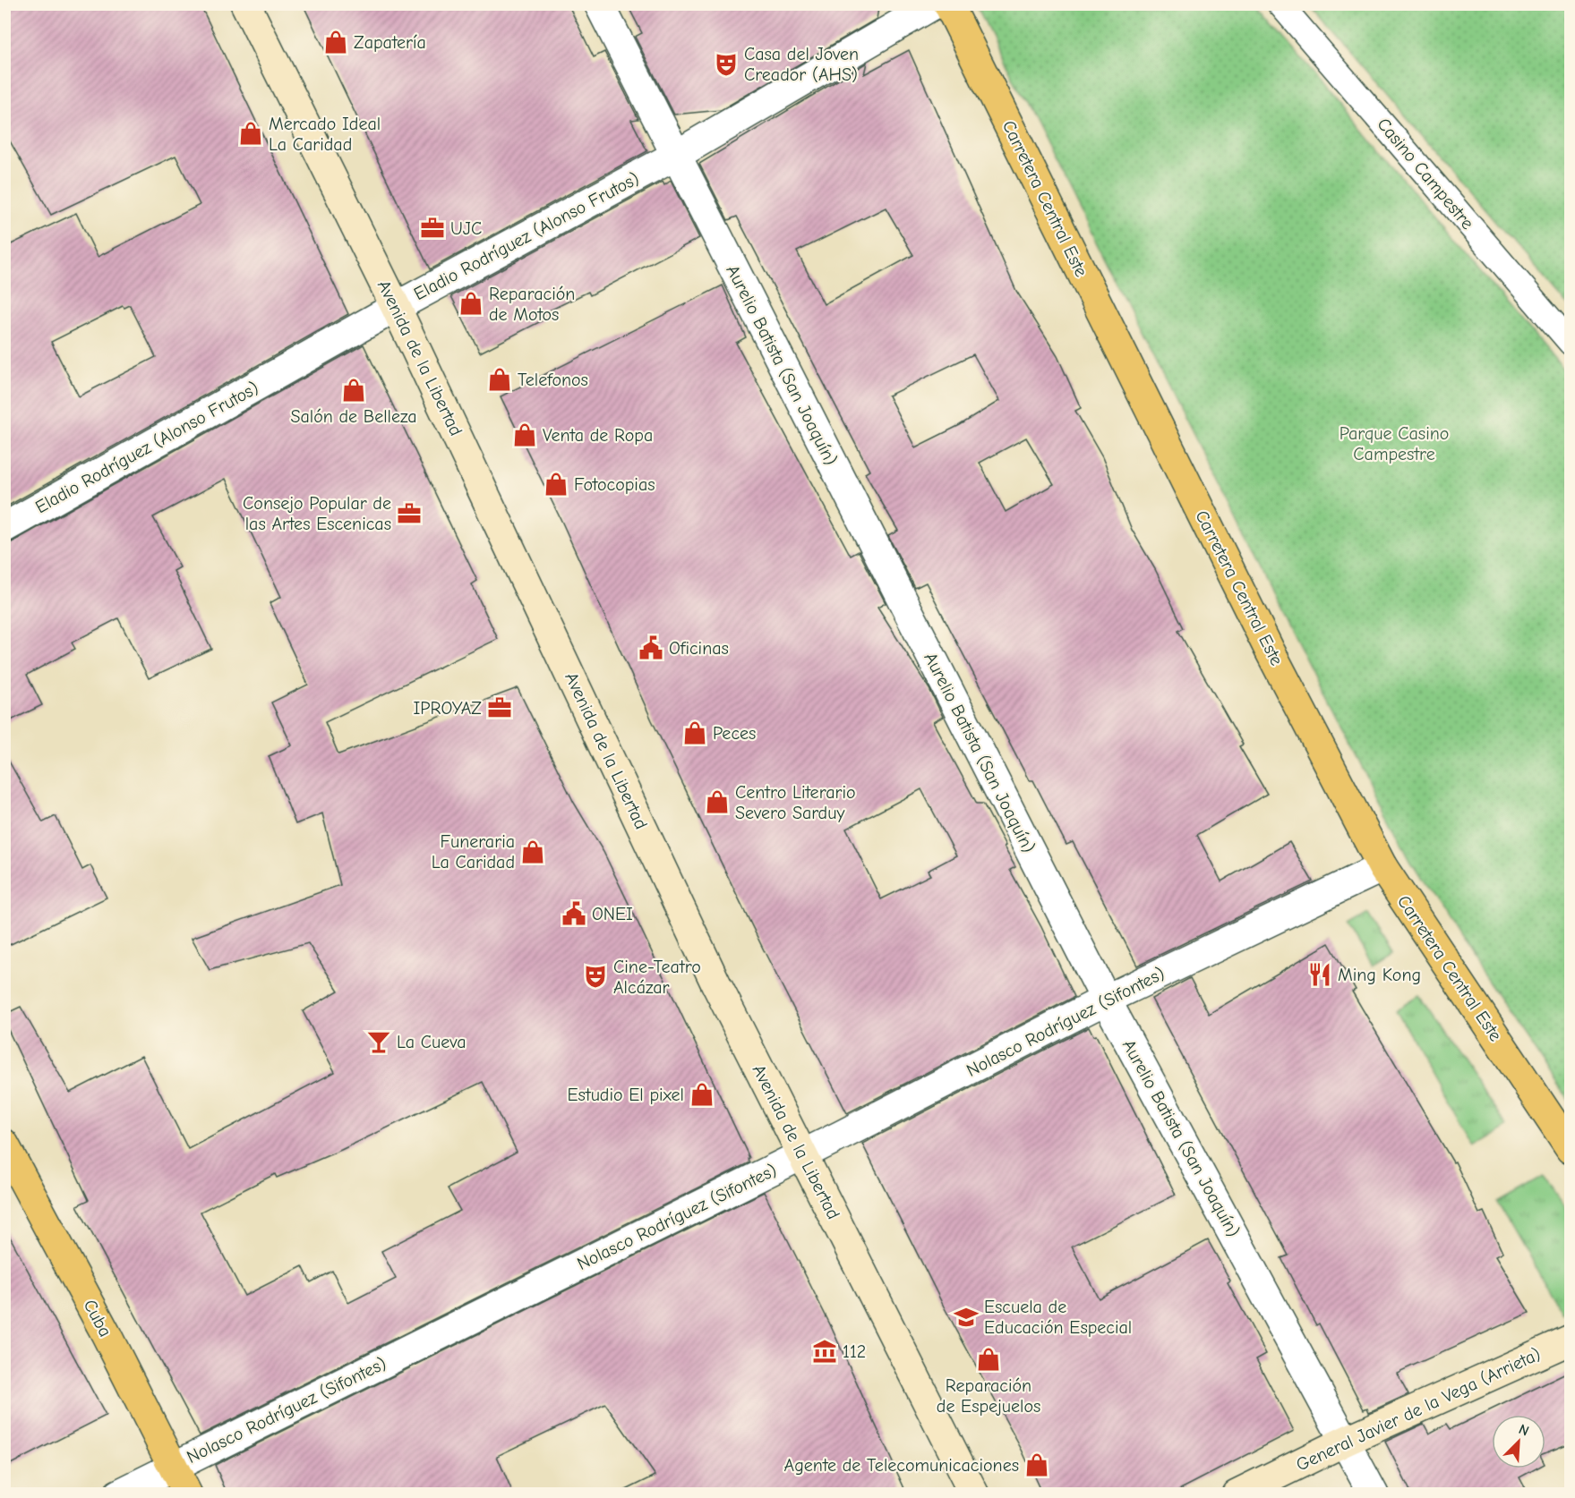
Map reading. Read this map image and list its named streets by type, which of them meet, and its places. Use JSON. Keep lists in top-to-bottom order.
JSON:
{
  "streets": {
    "main road": [
      "Carretera Central Este",
      "Avenida de la Libertad",
      "Cuba",
      "General Javier de la Vega (Arrieta)"
    ],
    "street": [
      "Casino Campestre",
      "Eladio Rodríguez (Alonso Frutos)",
      "Aurelio Batista (San Joaquín)",
      "Nolasco Rodríguez (Sifontes)"
    ]
  },
  "crossings": [
    ["Carretera Central Este", "Nolasco Rodríguez (Sifontes)"],
    ["Eladio Rodríguez (Alonso Frutos)", "Avenida de la Libertad"],
    ["Eladio Rodríguez (Alonso Frutos)", "Aurelio Batista (San Joaquín)"],
    ["Avenida de la Libertad", "Nolasco Rodríguez (Sifontes)"],
    ["Aurelio Batista (San Joaquín)", "Nolasco Rodríguez (Sifontes)"],
    ["Aurelio Batista (San Joaquín)", "General Javier de la Vega (Arrieta)"],
    ["Nolasco Rodríguez (Sifontes)", "Cuba"]
  ],
  "parks": ["Parque Casino Campestre"],
  "places": {
    "shop": [
      "Zapatería",
      "Mercado Ideal La Caridad",
      "Reparación de Motos",
      "Telefonos",
      "Salón de Belleza",
      "Venta de Ropa",
      "Fotocopias",
      "Peces",
      "Centro Literario Severo Sarduy",
      "Funeraria La Caridad",
      "Estudio El pixel",
      "Reparación de Espejuelos",
      "Agente de Telecomunicaciones"
    ],
    "theatre": ["Casa del Joven Creador (AHS)", "Cine-Teatro Alcázar"],
    "office": ["UJC", "Consejo Popular de las Artes Escenicas", "IPROYAZ"],
    "public building": ["Oficinas", "ONEI"],
    "restaurant": ["Ming Kong"],
    "bar": ["La Cueva"],
    "school or university": ["Escuela de Educación Especial"],
    "museum": ["112"]
  },
  "north": "top right"
}
